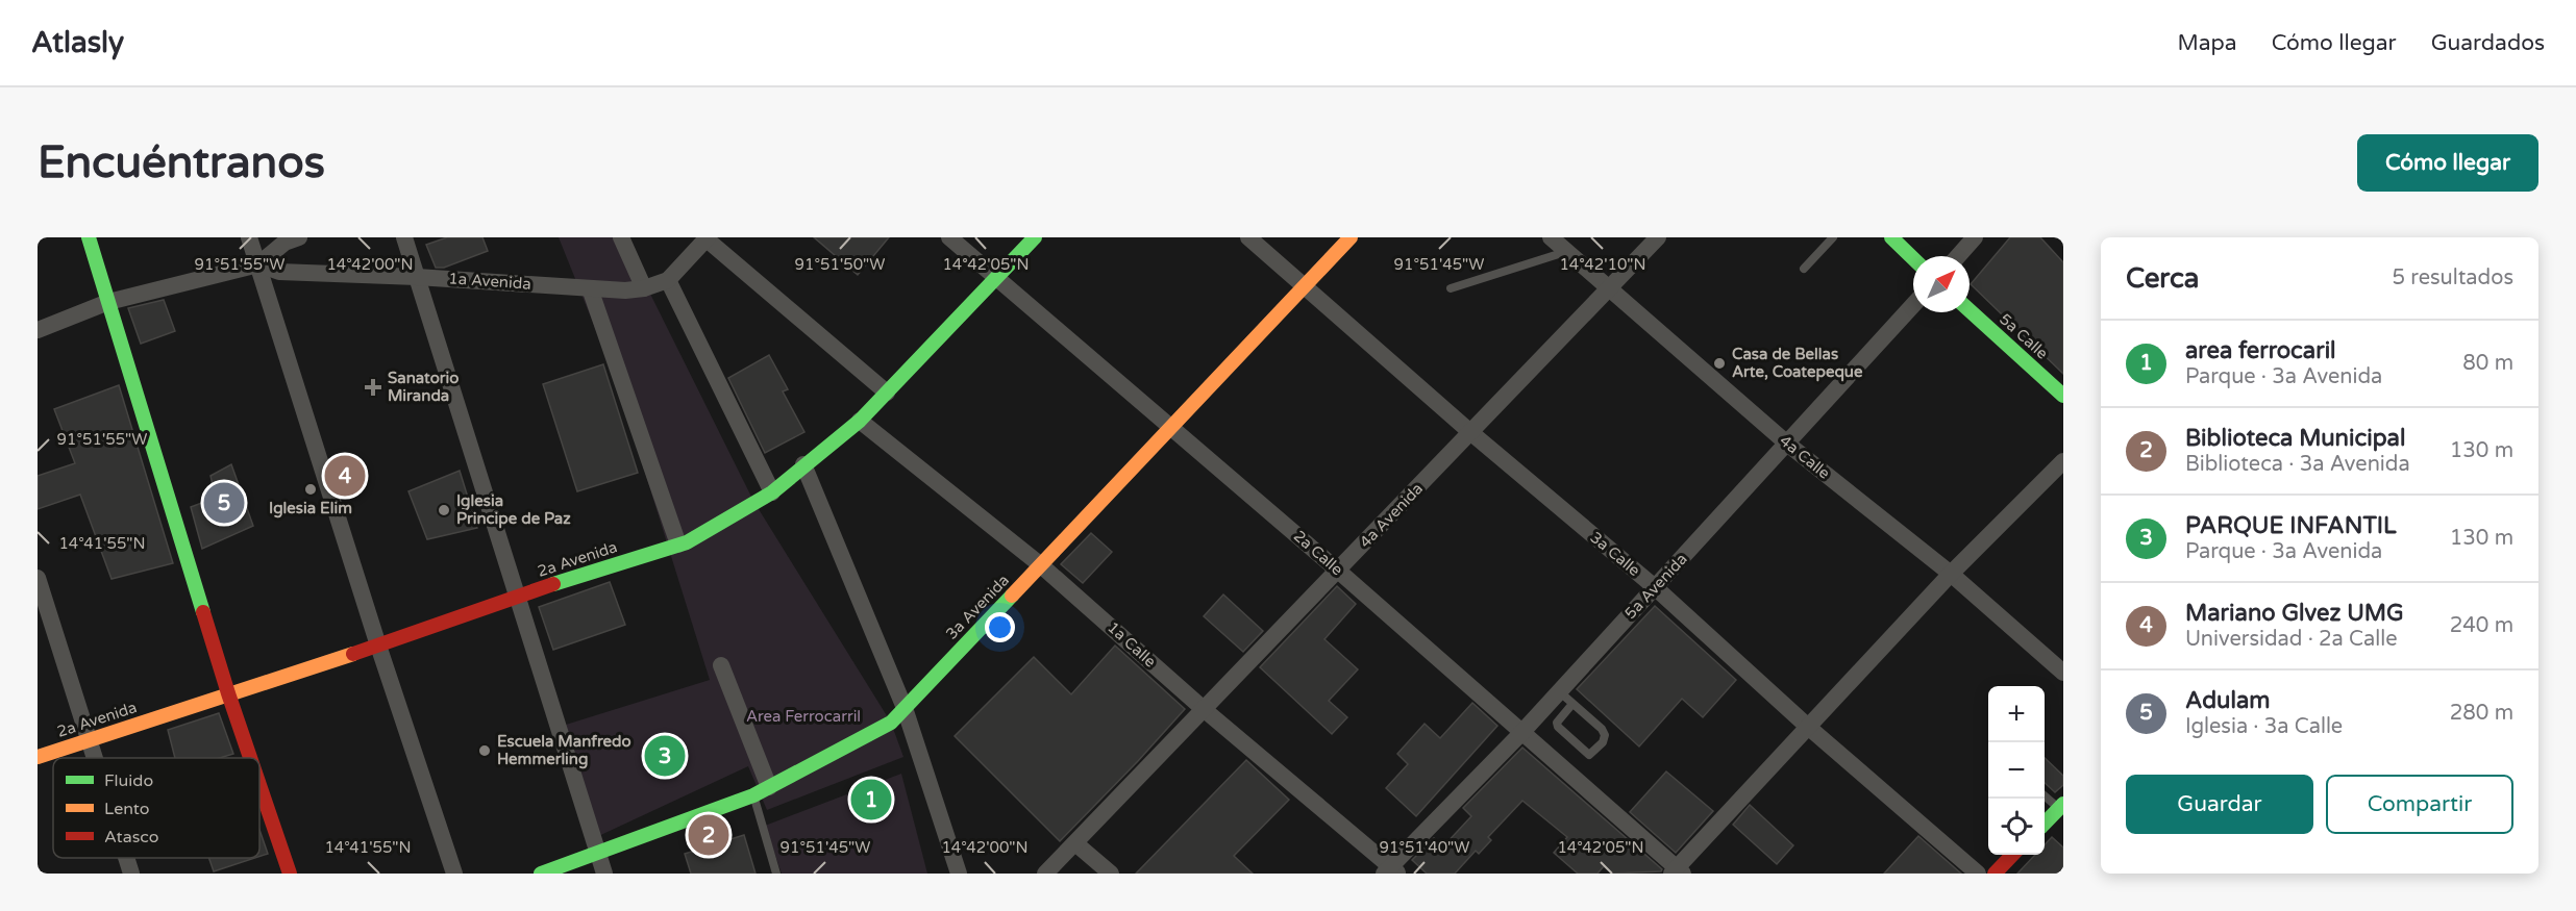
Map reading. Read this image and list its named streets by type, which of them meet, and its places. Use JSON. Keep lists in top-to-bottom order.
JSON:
{
  "streets": {
    "main road": ["5a Calle", "2a Avenida", "3a Avenida"],
    "street": [
      "1a Avenida",
      "4a Calle",
      "4a Avenida",
      "2a Calle",
      "3a Calle",
      "5a Avenida",
      "1a Calle"
    ]
  },
  "crossings": [
    ["4a Calle", "4a Avenida"],
    ["4a Calle", "5a Avenida"],
    ["4a Avenida", "2a Calle"],
    ["4a Avenida", "3a Calle"],
    ["4a Avenida", "1a Calle"],
    ["2a Calle", "2a Avenida"],
    ["2a Calle", "5a Avenida"],
    ["2a Calle", "3a Avenida"],
    ["3a Calle", "5a Avenida"],
    ["3a Calle", "3a Avenida"],
    ["2a Avenida", "1a Calle"],
    ["5a Avenida", "1a Calle"],
    ["3a Avenida", "1a Calle"]
  ],
  "parks": ["Area Ferrocarril"],
  "places": {
    "other": [
      "Casa de Bellas Arte, Coatepeque",
      "Iglesia Elim",
      "Iglesia Principe de Paz",
      "Escuela Manfredo Hemmerling"
    ],
    "health": ["Sanatorio Miranda"]
  },
  "legend": ["Fluido", "Lento", "Atasco"],
  "north": "top right",
  "page": {
    "header": "Atlasly",
    "nav": ["Mapa", "Cómo llegar", "Guardados"],
    "buttons": [
      "Cómo llegar",
      ["Guardar", "Compartir"]
    ],
    "title": "Encuéntranos",
    "heading": ["Cerca", "5 resultados"],
    "list": [
      {
        "mark": "1",
        "name": "area ferrocaril",
        "note": "Parque · 3a Avenida",
        "value": "80 m"
      },
      {
        "mark": "2",
        "name": "Biblioteca Municipal",
        "note": "Biblioteca · 3a Avenida",
        "value": "130 m"
      },
      {
        "mark": "3",
        "name": "PARQUE INFANTIL",
        "note": "Parque · 3a Avenida",
        "value": "130 m"
      },
      {
        "mark": "4",
        "name": "Mariano Glvez UMG",
        "note": "Universidad · 2a Calle",
        "value": "240 m"
      },
      {
        "mark": "5",
        "name": "Adulam",
        "note": "Iglesia · 3a Calle",
        "value": "280 m"
      }
    ],
    "pins": [
      "4",
      "5",
      "3",
      "1",
      "2"
    ],
    "map_buttons": ["+", "−"]
  },
  "coordinates": [
    "91°51'55\"W",
    "14°42'00\"N",
    "91°51'50\"W",
    "14°42'05\"N",
    "91°51'45\"W",
    "14°42'10\"N",
    "14°41'55\"N",
    "91°51'40\"W"
  ]
}
